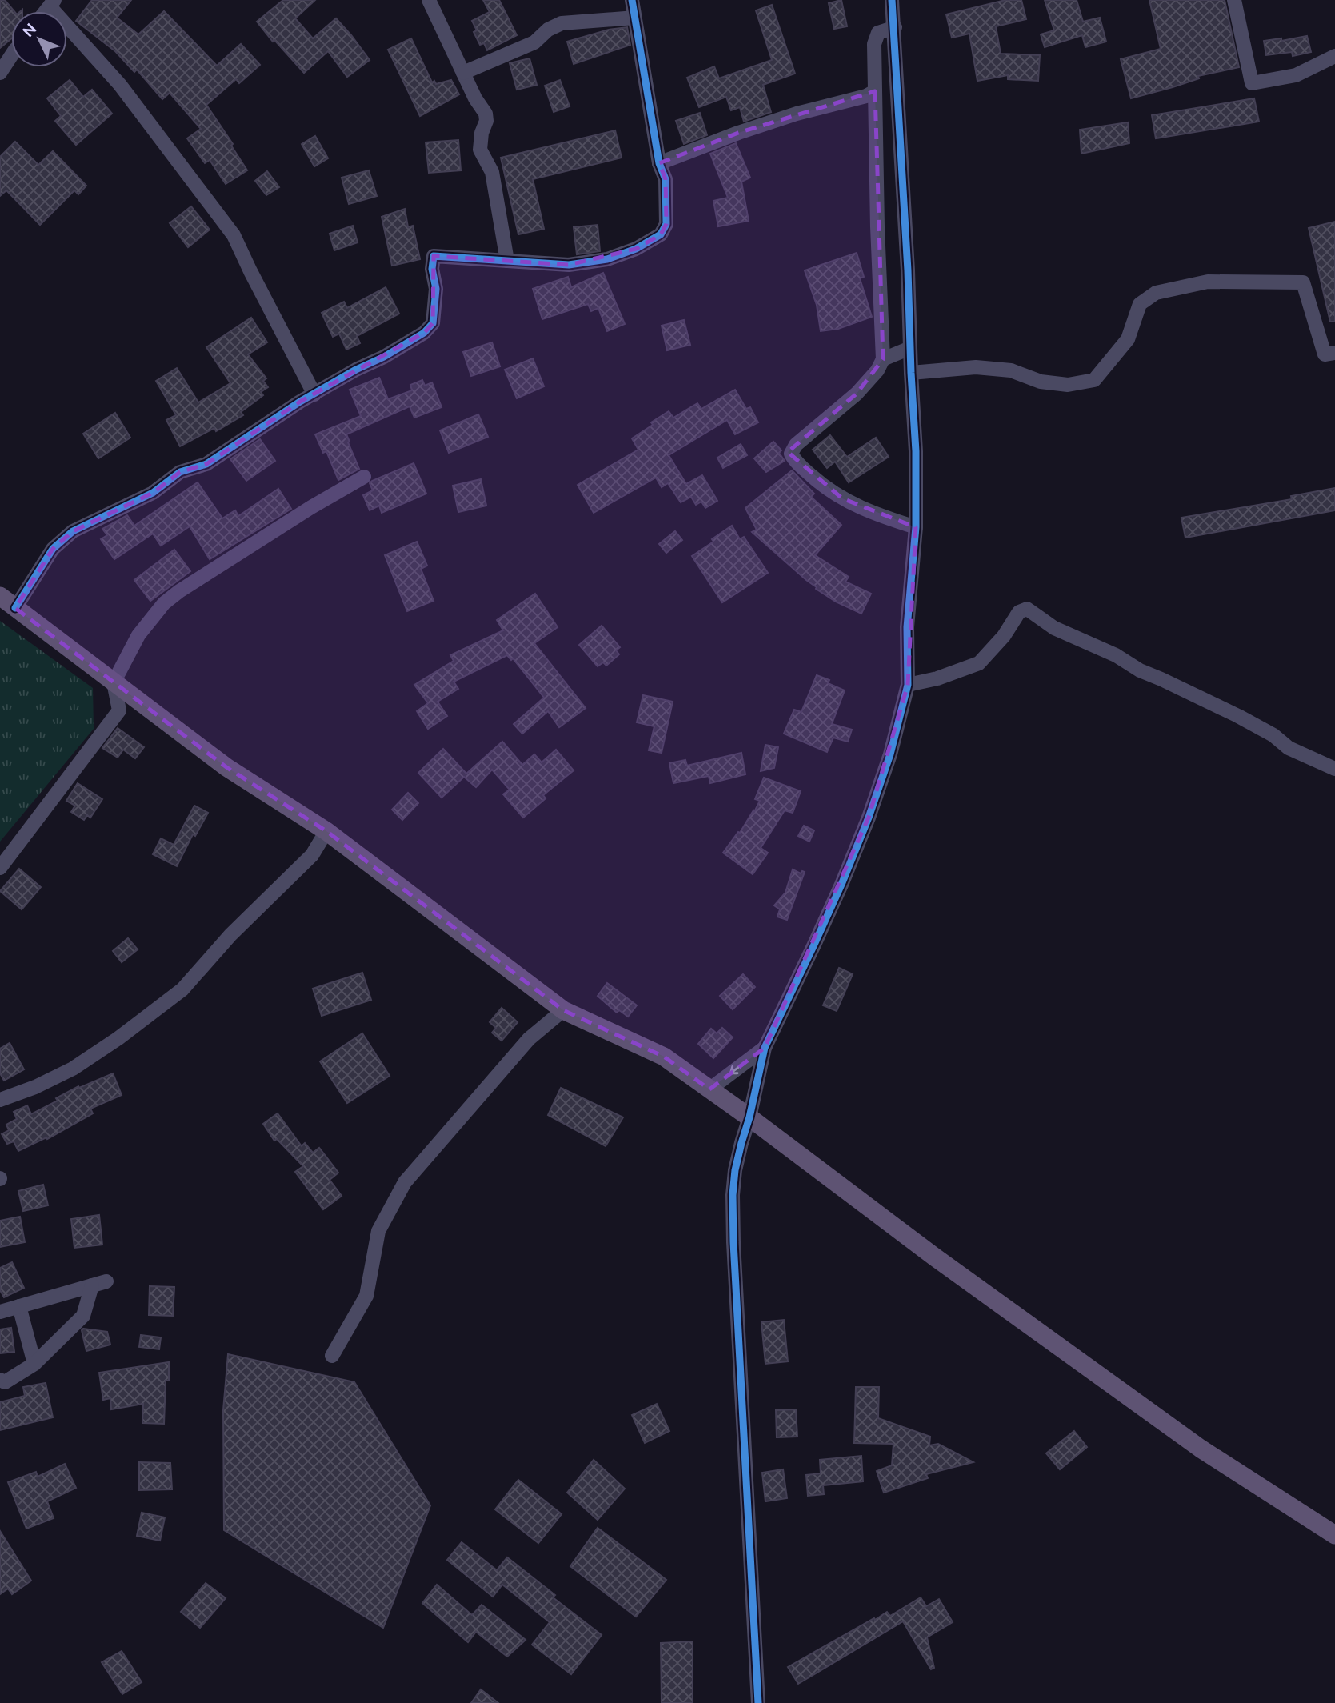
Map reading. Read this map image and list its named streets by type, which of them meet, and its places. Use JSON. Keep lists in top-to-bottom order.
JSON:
{
  "north": "top left"
}
